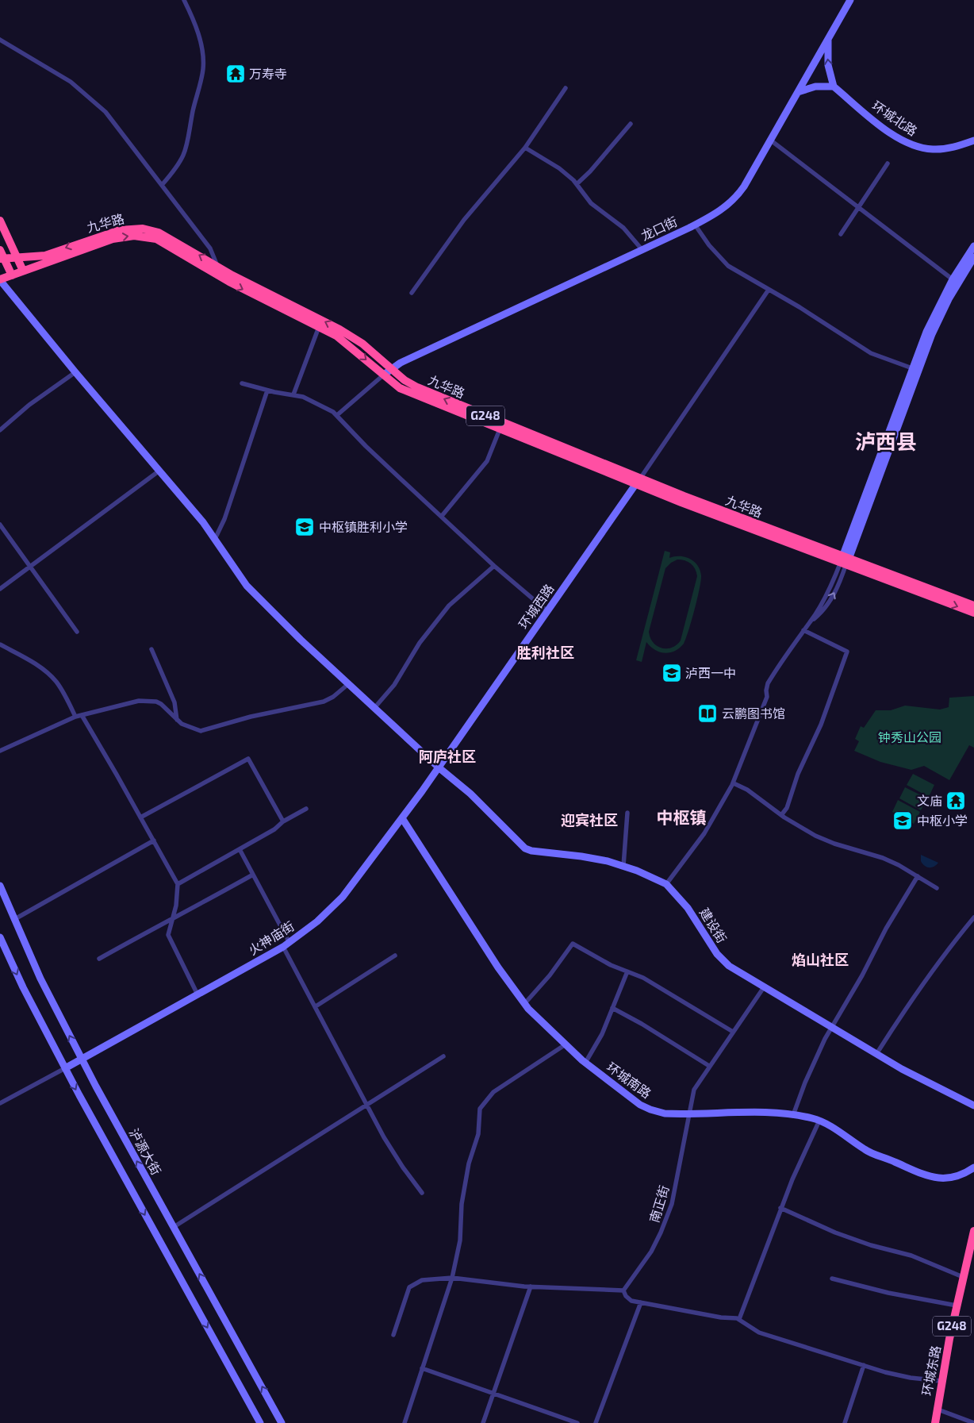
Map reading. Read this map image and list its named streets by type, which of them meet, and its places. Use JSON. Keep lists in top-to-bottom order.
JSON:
{
  "streets": {
    "highway": ["九华路", "G248", "环城东路"],
    "main road": [
      "环城北路",
      "龙口街",
      "环城西路",
      "建设街",
      "火神庙街",
      "环城南路",
      "泸源大街"
    ],
    "street": ["南正街"]
  },
  "crossings": [
    ["九华路", "龙口街"],
    ["九华路", "G248"],
    ["九华路", "环城西路"],
    ["环城西路", "建设街"],
    ["环城西路", "火神庙街"],
    ["建设街", "火神庙街"],
    ["建设街", "南正街"],
    ["火神庙街", "环城南路"],
    ["火神庙街", "泸源大街"],
    ["环城南路", "南正街"]
  ],
  "districts": [
    "泸西县",
    "胜利社区",
    "阿庐社区",
    "中枢镇",
    "迎宾社区",
    "焰山社区"
  ],
  "parks": ["钟秀山公园"],
  "places": {
    "temple": ["万寿寺", "文庙"],
    "school or university": ["中枢镇胜利小学", "泸西一中", "中枢小学"],
    "library": ["云鹏图书馆"]
  }
}
